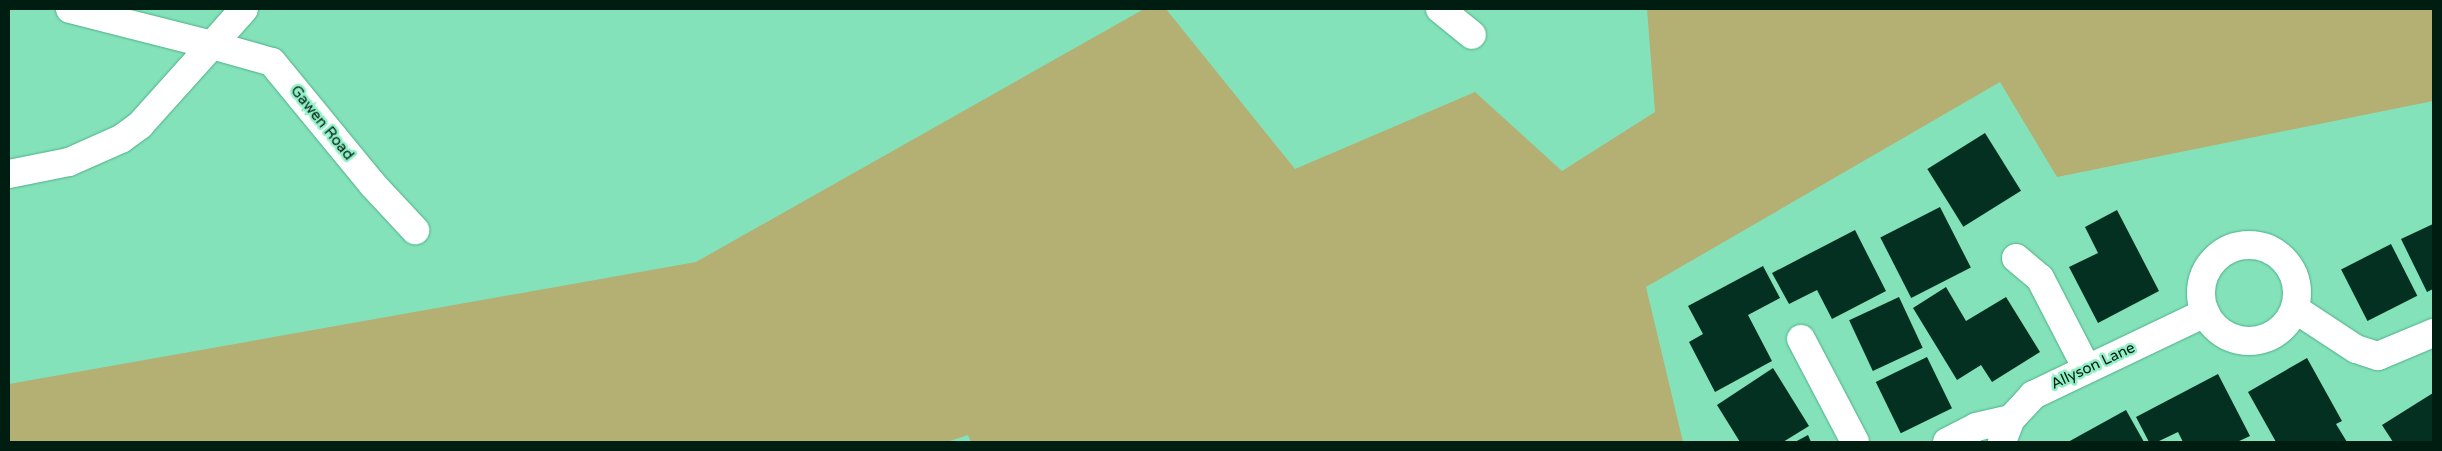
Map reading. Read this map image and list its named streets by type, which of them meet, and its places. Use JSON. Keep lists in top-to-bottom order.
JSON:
{
  "streets": {
    "street": ["Gawen Road", "Allyson Lane"]
  }
}
